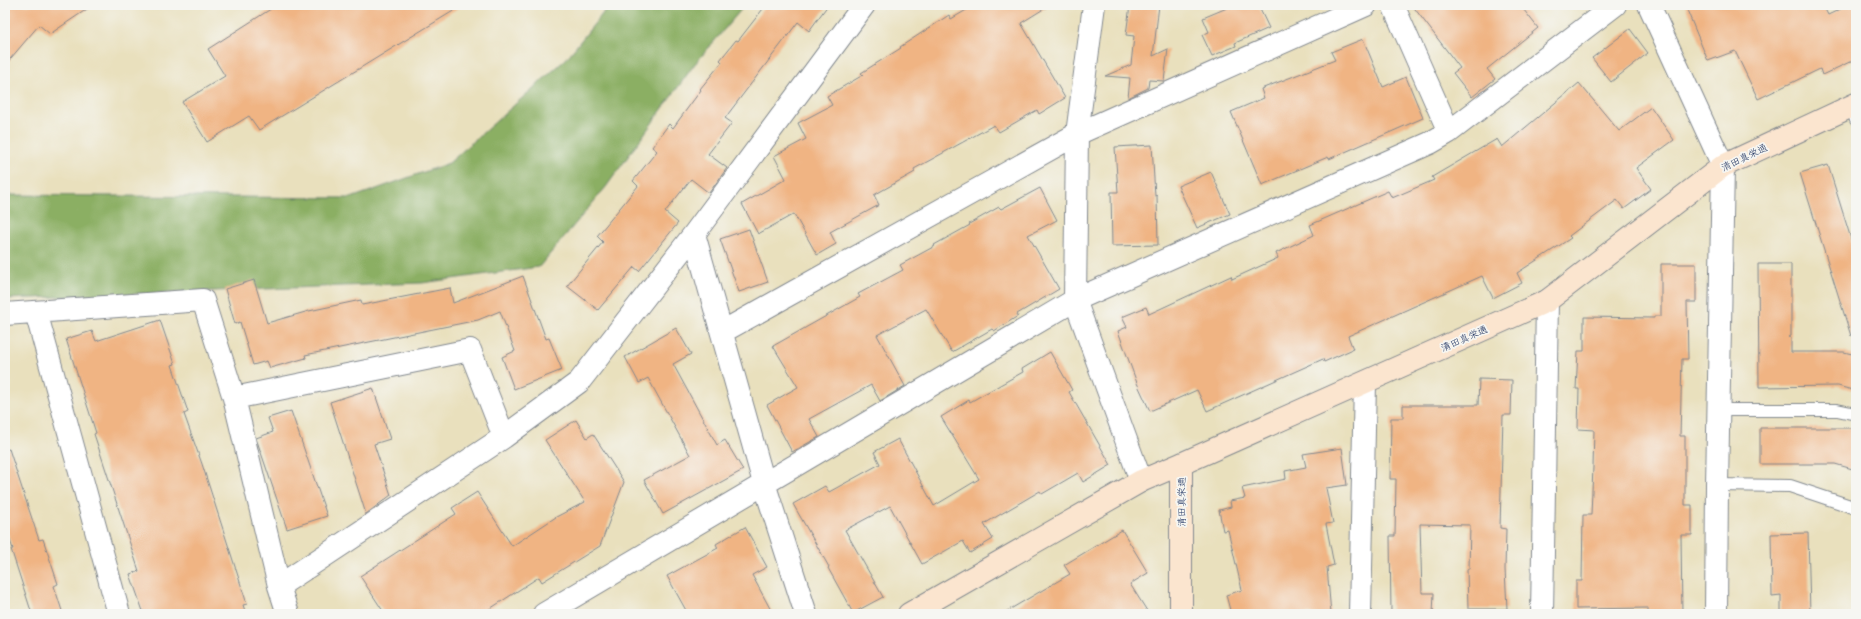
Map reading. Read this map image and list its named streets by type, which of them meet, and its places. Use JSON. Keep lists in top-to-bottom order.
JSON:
{
  "streets": {
    "street": ["清田真栄通"]
  }
}
